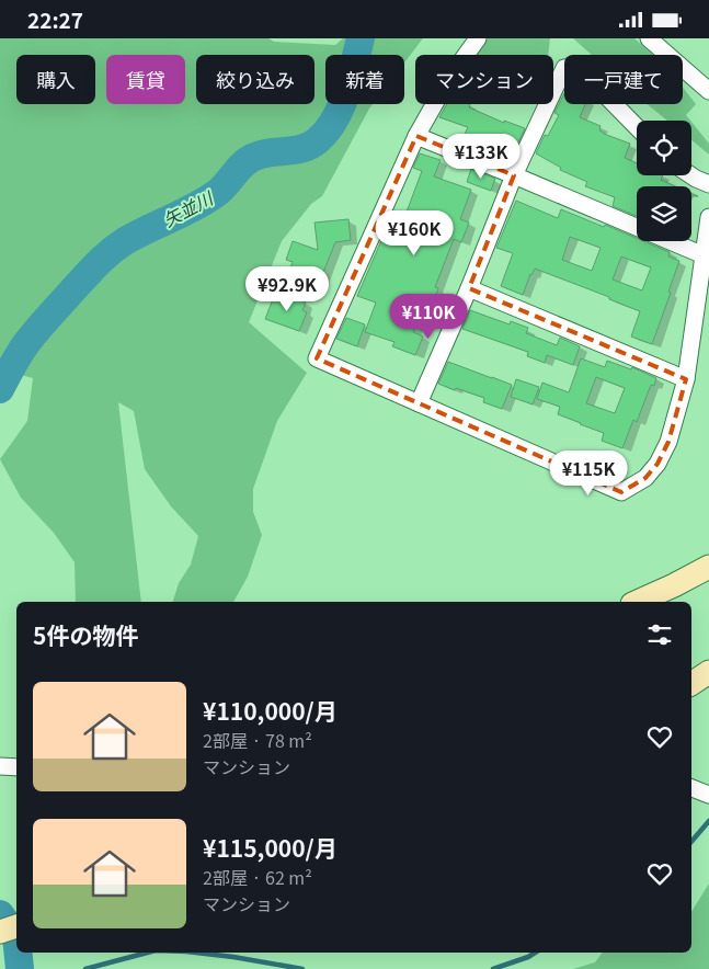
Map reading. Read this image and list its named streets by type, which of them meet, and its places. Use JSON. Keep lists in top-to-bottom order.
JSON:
{
  "water": ["矢並川"],
  "page": {
    "status": "22:27",
    "chip": [
      "購入",
      "賃貸",
      "絞り込み",
      "新着",
      "マンション",
      "一戸建て"
    ],
    "price": [
      "¥133K",
      "¥160K",
      "¥92.9K",
      "¥110K",
      "¥115K"
    ],
    "heading": "5件の物件",
    "list": [
      {
        "name": "¥110,000/月",
        "note": "2部屋 · 78 m² · マンション"
      },
      {
        "name": "¥115,000/月",
        "note": "2部屋 · 62 m² · マンション"
      }
    ]
  }
}
